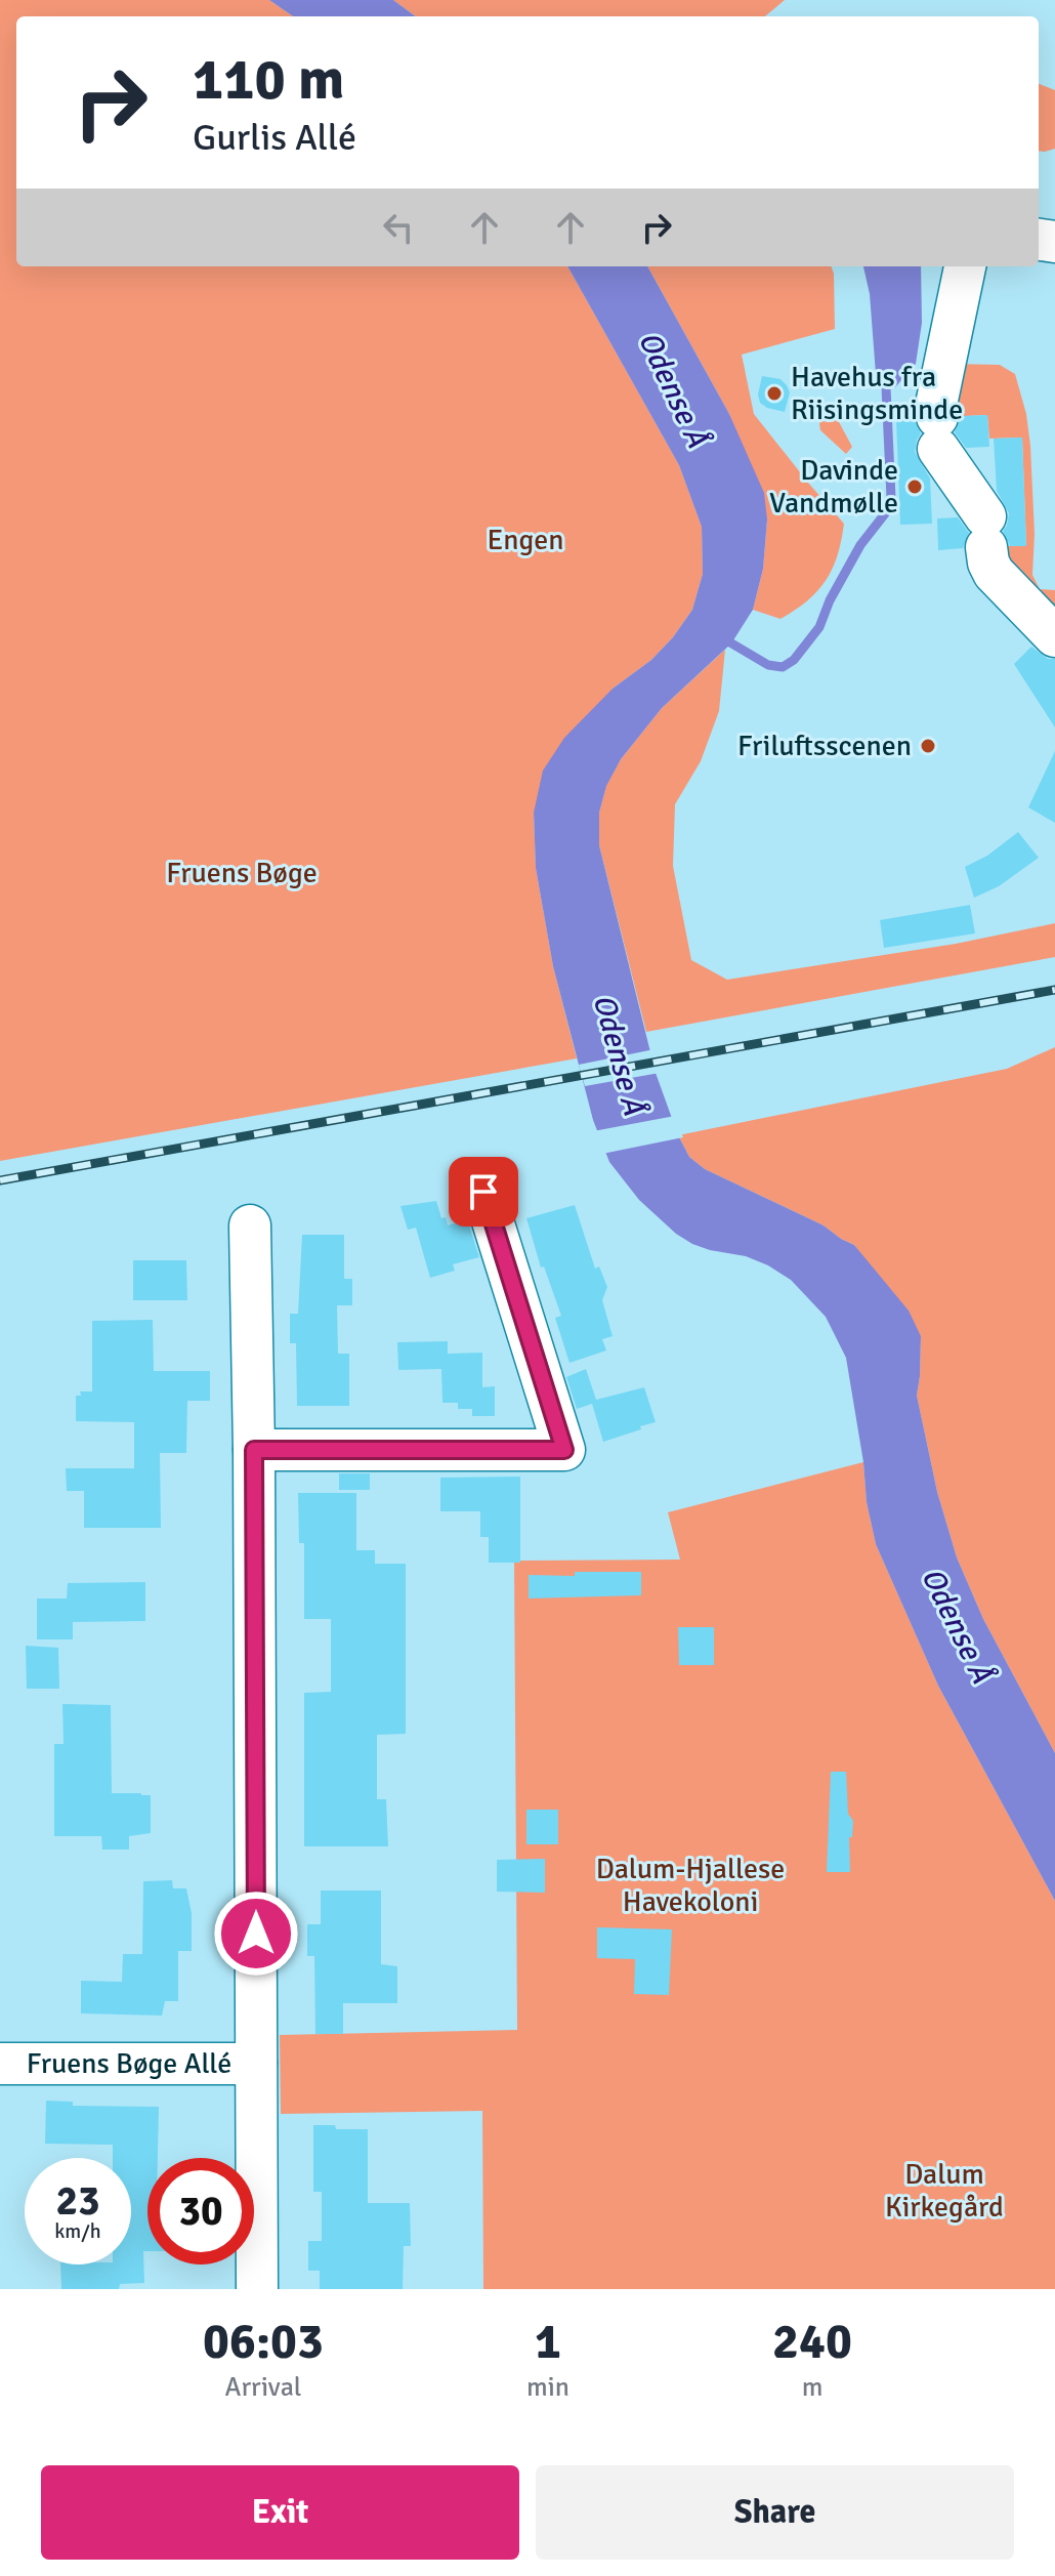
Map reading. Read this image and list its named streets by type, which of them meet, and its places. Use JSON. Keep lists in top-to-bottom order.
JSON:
{
  "streets": {
    "street": ["Fruens Bøge Allé"]
  },
  "water": ["Odense Å"],
  "parks": [
    "Engen",
    "Fruens Bøge",
    "Dalum-Hjallese Havekoloni",
    "Dalum Kirkegård"
  ],
  "places": ["Havehus fra Riisingsminde", "Davinde Vandmølle", "Friluftsscenen"],
  "page": {
    "turn": ["110 m", "Gurlis Allé"],
    "speed": "23 km/h",
    "limit": "30",
    "eta": [
      "06:03",
      "Arrival",
      "1",
      "min",
      "240",
      "m"
    ],
    "buttons": ["Exit", "Share"]
  }
}
